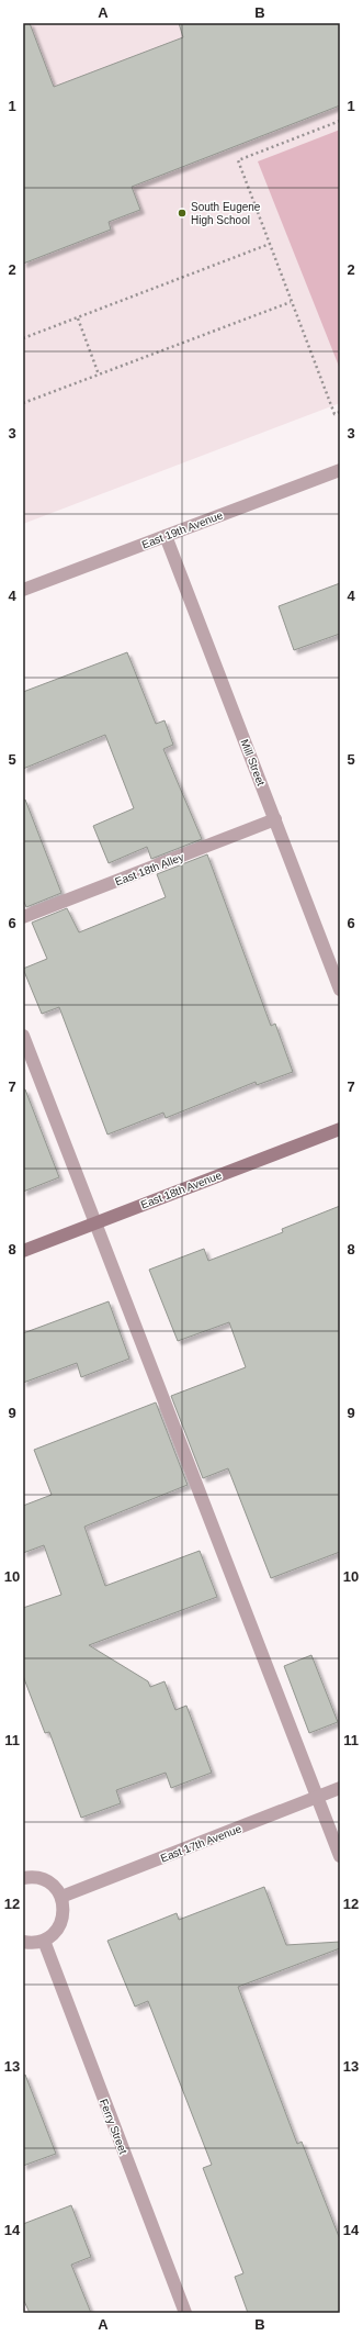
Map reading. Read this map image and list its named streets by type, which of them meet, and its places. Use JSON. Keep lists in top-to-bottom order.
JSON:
{
  "streets": {
    "main road": ["East 18th Avenue"],
    "street": [
      "East 19th Avenue",
      "Mill Street",
      "East 18th Alley",
      "East 17th Avenue",
      "Ferry Street"
    ]
  },
  "crossings": [
    ["East 19th Avenue", "Mill Street"],
    ["Mill Street", "East 18th Alley"]
  ],
  "places": ["South Eugene High School"],
  "grid": {
    "columns": ["A", "B"],
    "rows": [
      "1",
      "2",
      "3",
      "4",
      "5",
      "6",
      "7",
      "8",
      "9",
      "10",
      "11",
      "12",
      "13",
      "14"
    ]
  }
}
